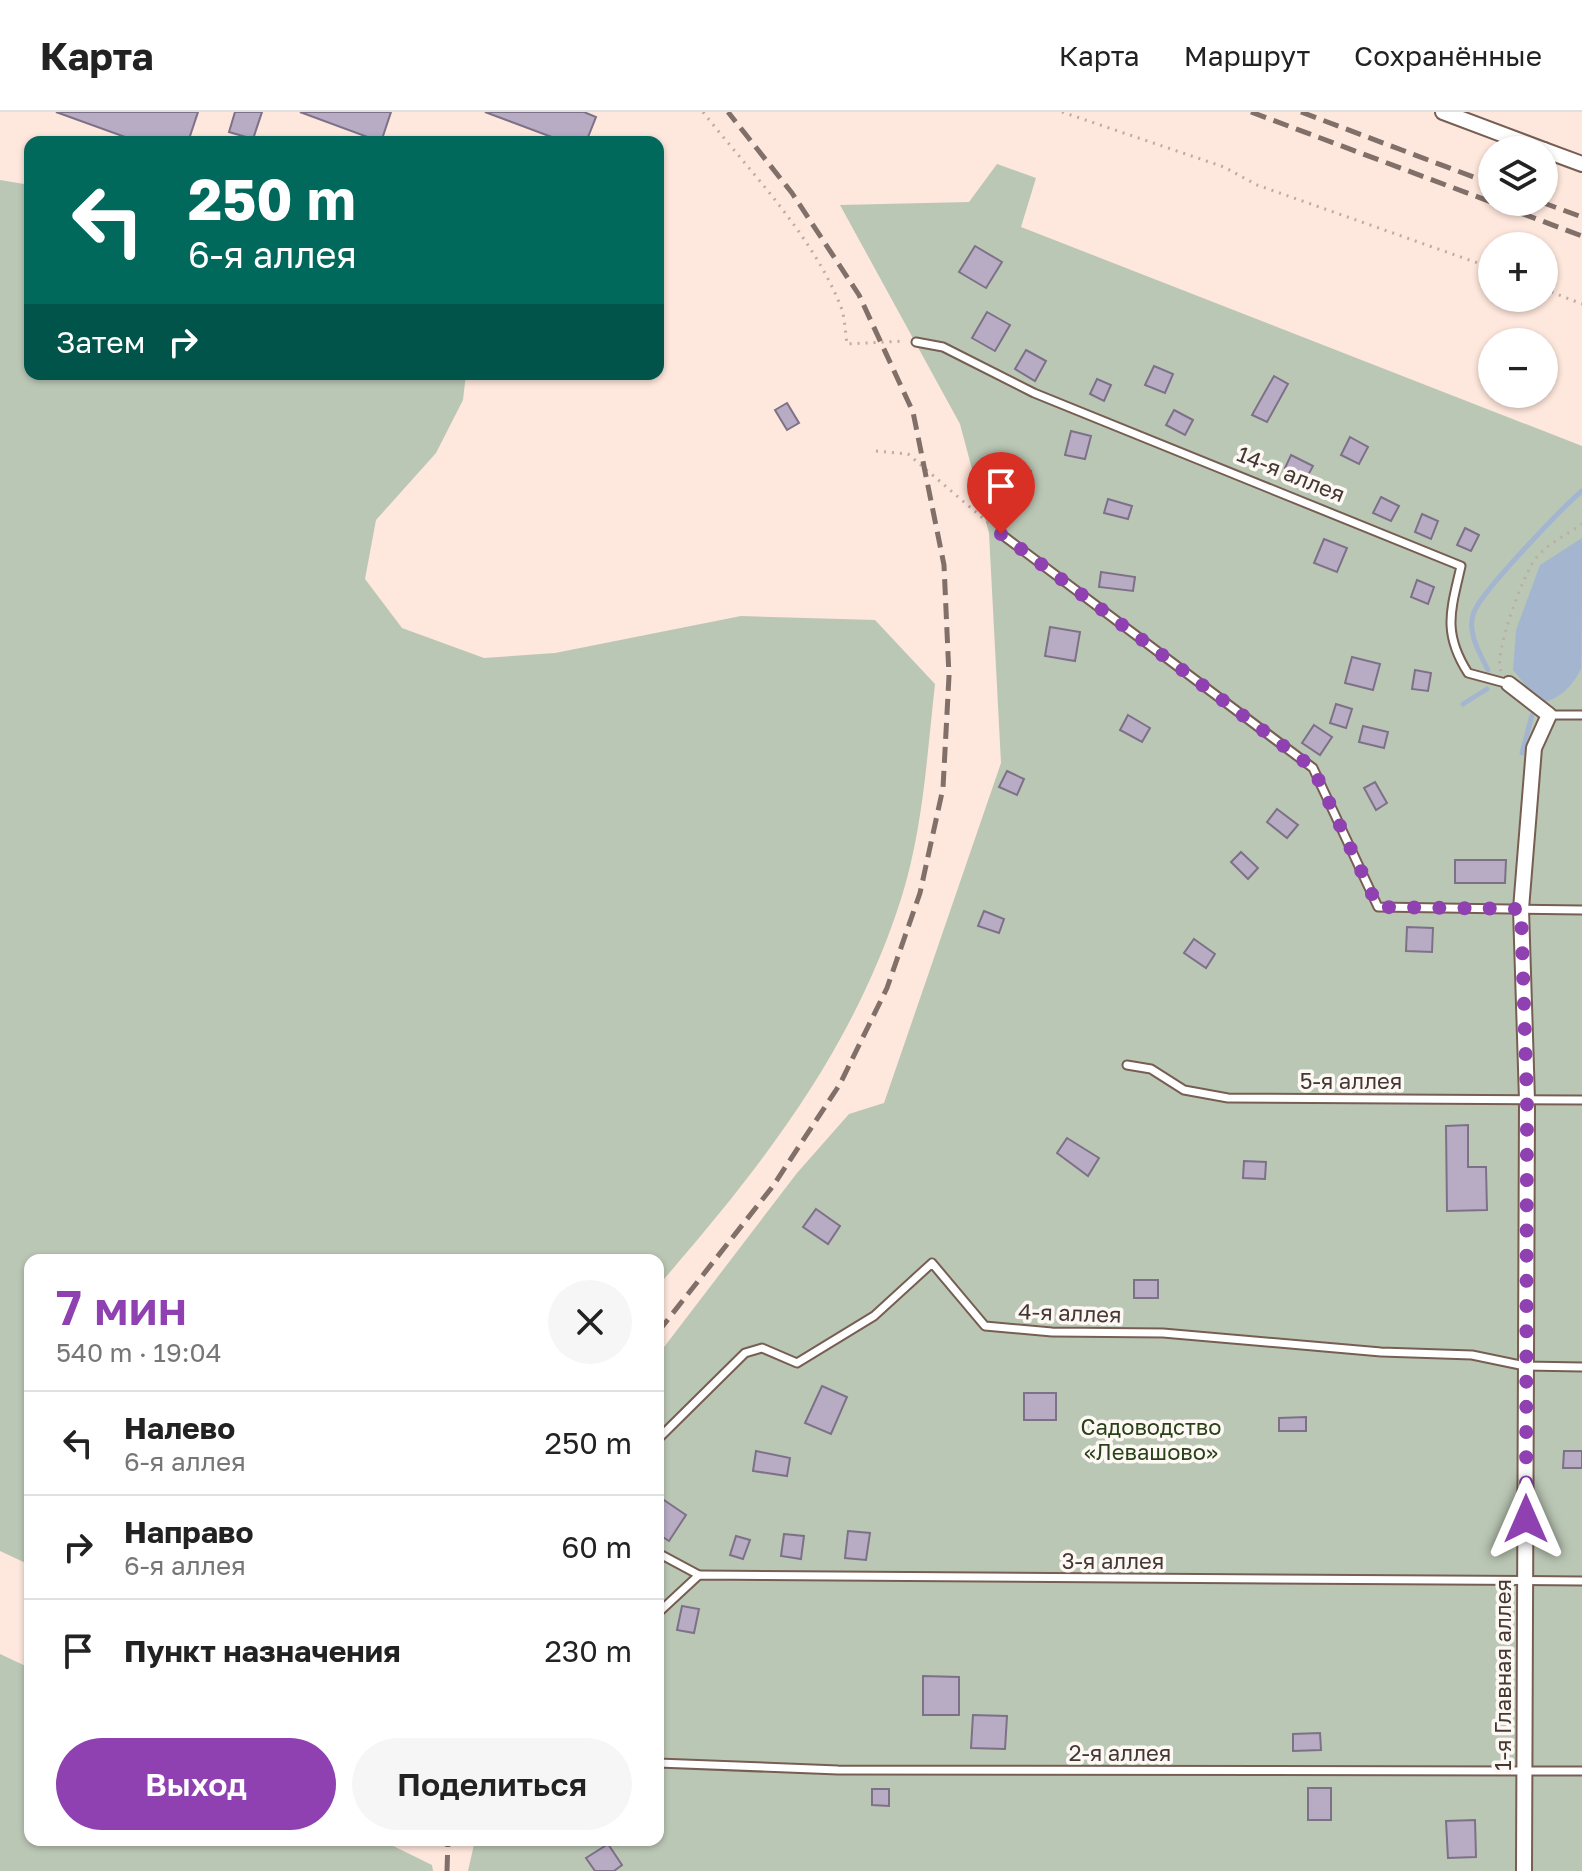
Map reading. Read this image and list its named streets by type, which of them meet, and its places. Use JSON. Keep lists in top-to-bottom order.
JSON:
{
  "streets": {
    "street": ["14-я аллея", "1-я Главная аллея"],
    "lane": [
      "5-я аллея",
      "4-я аллея",
      "3-я аллея",
      "2-я аллея"
    ]
  },
  "crossings": [
    ["14-я аллея", "1-я Главная аллея"],
    ["5-я аллея", "1-я Главная аллея"],
    ["4-я аллея", "1-я Главная аллея"],
    ["3-я аллея", "1-я Главная аллея"],
    ["1-я Главная аллея", "2-я аллея"]
  ],
  "parks": ["Садоводство «Левашово»"],
  "page": {
    "header": "Карта",
    "nav": ["Карта", "Маршрут", "Сохранённые"],
    "map_buttons": ["+", "−"],
    "turn": ["250 m", "6-я аллея"],
    "then": "Затем",
    "heading": ["7 мин", "540 m · 19:04"],
    "list": [
      {
        "name": "Налево",
        "note": "6-я аллея",
        "value": "250 m"
      },
      {
        "name": "Направо",
        "note": "6-я аллея",
        "value": "60 m"
      },
      {
        "name": "Пункт назначения",
        "value": "230 m"
      }
    ],
    "buttons": ["Выход", "Поделиться"]
  }
}
